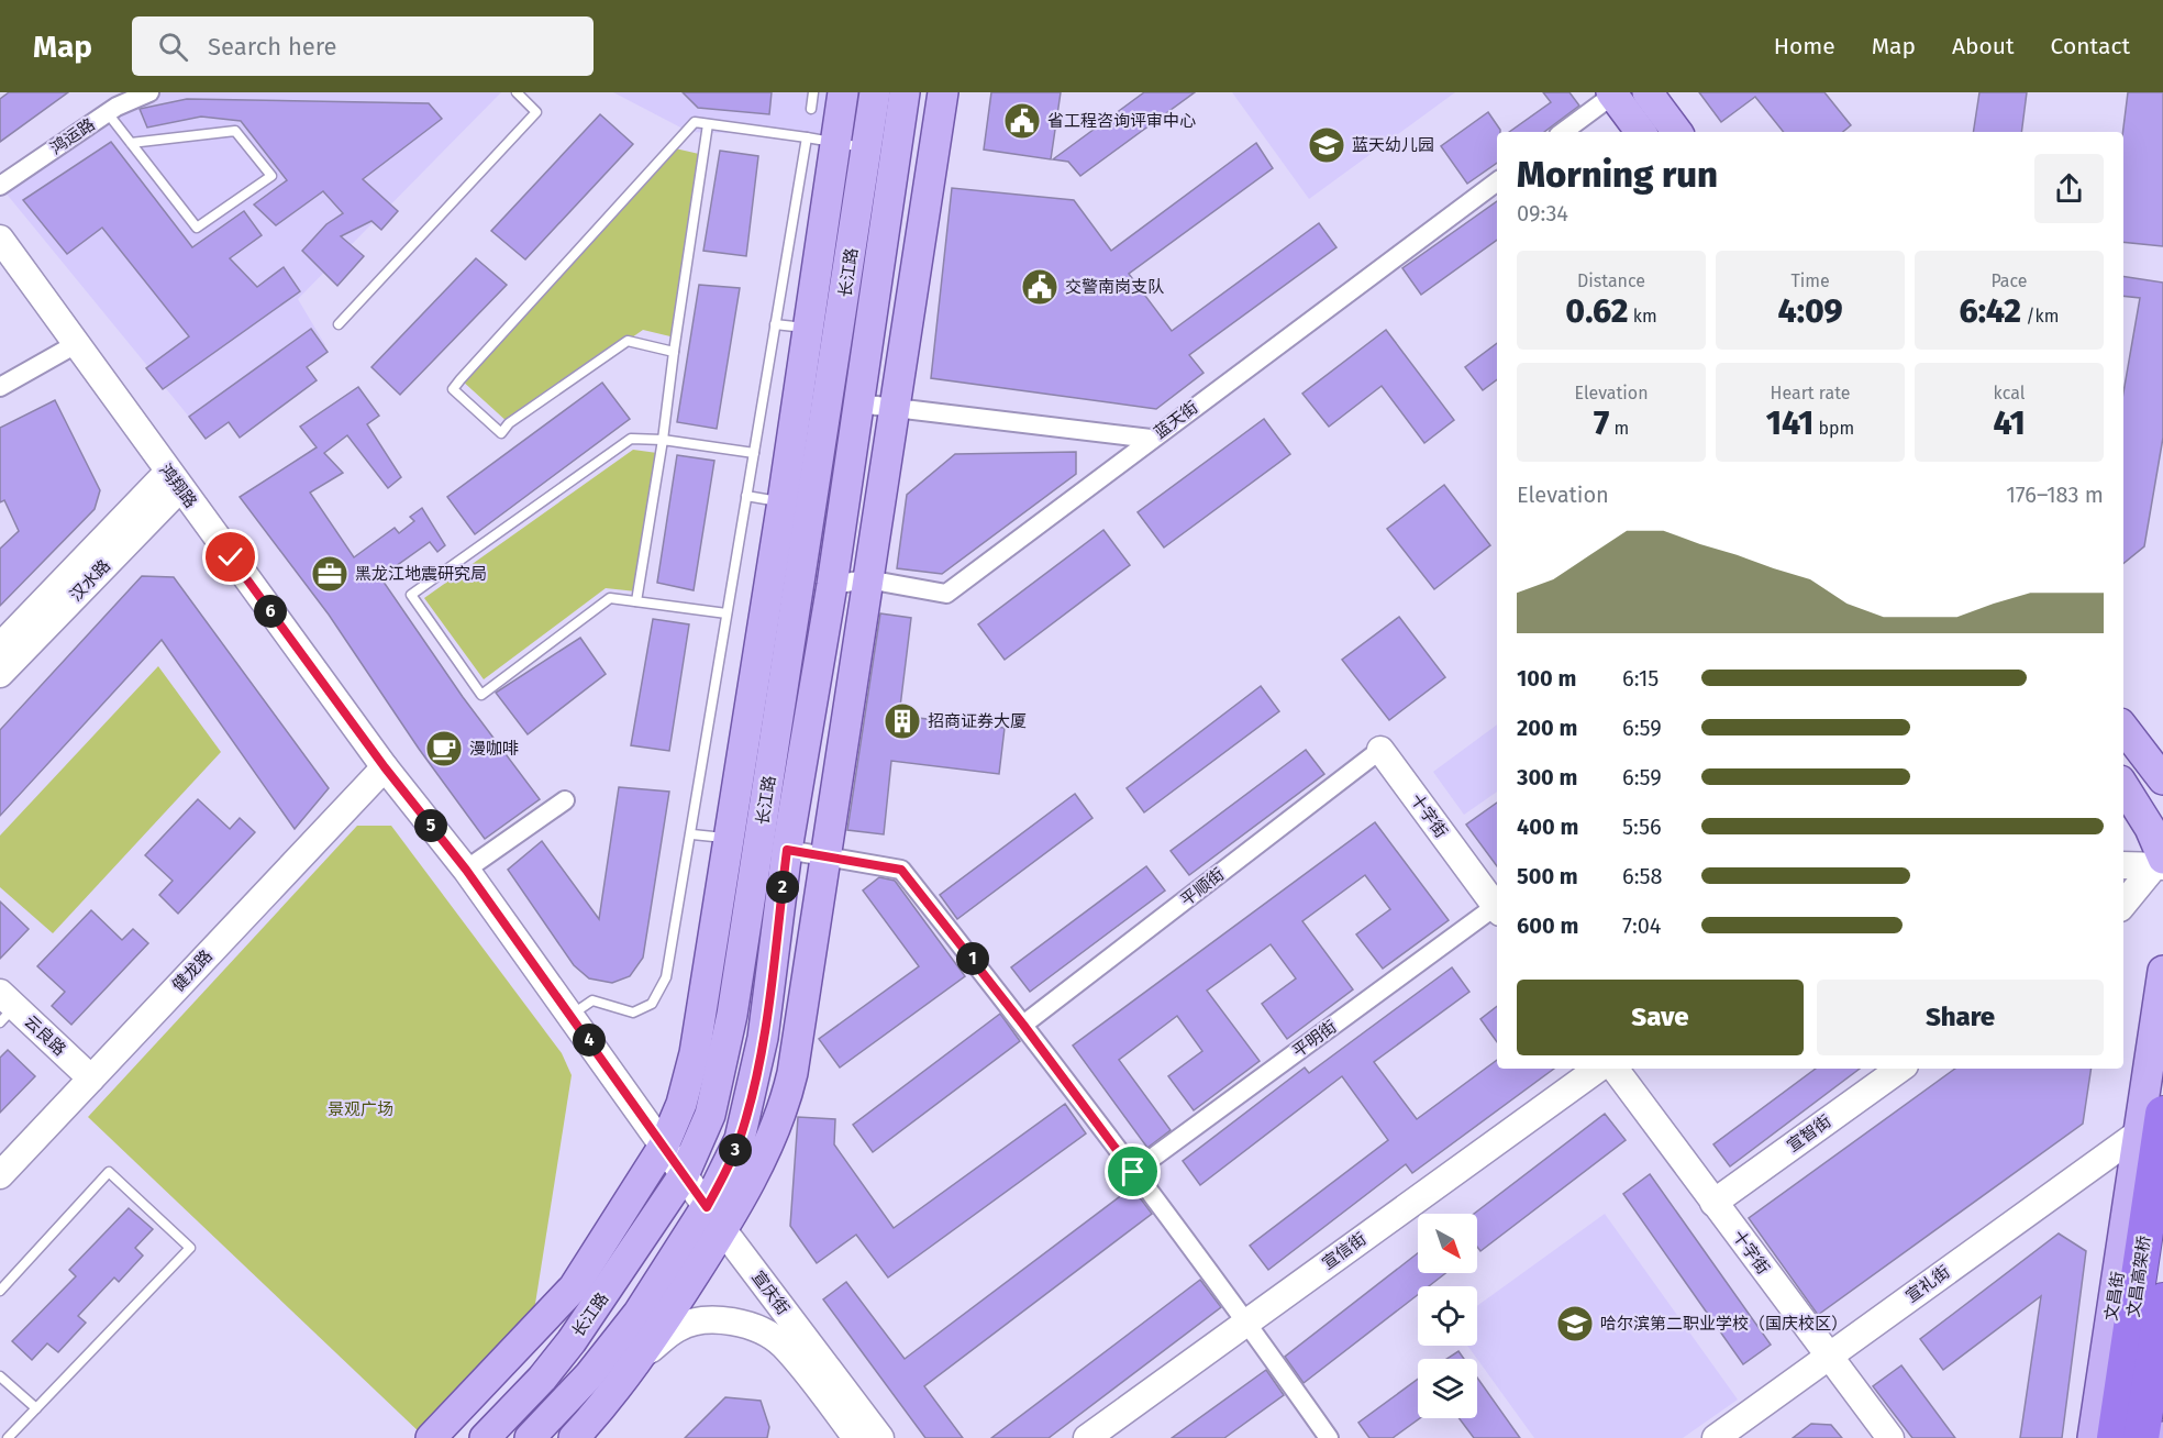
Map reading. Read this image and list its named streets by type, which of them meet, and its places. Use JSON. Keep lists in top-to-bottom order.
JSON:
{
  "streets": {
    "highway": ["文昌高架桥"],
    "main road": ["长江路", "文昌街"],
    "street": [
      "鸿运路",
      "蓝天街",
      "鸿翔路",
      "汉水路",
      "十字街",
      "平顺街",
      "健龙路",
      "云良路",
      "平明街",
      "宣智街",
      "宣信街",
      "宣礼街",
      "宣庆街"
    ]
  },
  "crossings": [
    ["长江路", "蓝天街"],
    ["长江路", "宣庆街"],
    ["鸿翔路", "汉水路"],
    ["鸿翔路", "健龙路"],
    ["鸿翔路", "宣庆街"],
    ["十字街", "平顺街"],
    ["十字街", "宣智街"],
    ["十字街", "宣礼街"],
    ["健龙路", "云良路"],
    ["文昌高架桥", "宣礼街"],
    ["文昌高架桥", "文昌街"],
    ["宣礼街", "文昌街"]
  ],
  "parks": ["景观广场"],
  "places": {
    "public building": ["省工程咨询评审中心", "交警南岗支队"],
    "school or university": ["蓝天幼儿园", "哈尔滨第二职业学校（国庆校区）"],
    "office": ["黑龙江地震研究局"],
    "building": ["招商证券大厦"],
    "cafe": ["漫咖啡"]
  },
  "north": "bottom right",
  "page": {
    "header": "Map",
    "search": "Search here",
    "nav": [
      "Home",
      "Map",
      "About",
      "Contact"
    ],
    "heading": ["Morning run", "09:34"],
    "stats": [
      ["Distance", "0.62 km"],
      ["Time", "4:09"],
      ["Pace", "6:42 /km"],
      ["Elevation", "7 m"],
      ["Heart rate", "141 bpm"],
      ["kcal", "41"]
    ],
    "chart": ["Elevation", "176–183 m"],
    "pins": [
      "6",
      "5",
      "2",
      "1",
      "4",
      "3"
    ],
    "list": [
      {
        "name": "100 m",
        "note": "6:15"
      },
      {
        "name": "200 m",
        "note": "6:59"
      },
      {
        "name": "300 m",
        "note": "6:59"
      },
      {
        "name": "400 m",
        "note": "5:56"
      },
      {
        "name": "500 m",
        "note": "6:58"
      },
      {
        "name": "600 m",
        "note": "7:04"
      }
    ],
    "buttons": ["Save", "Share"]
  }
}
